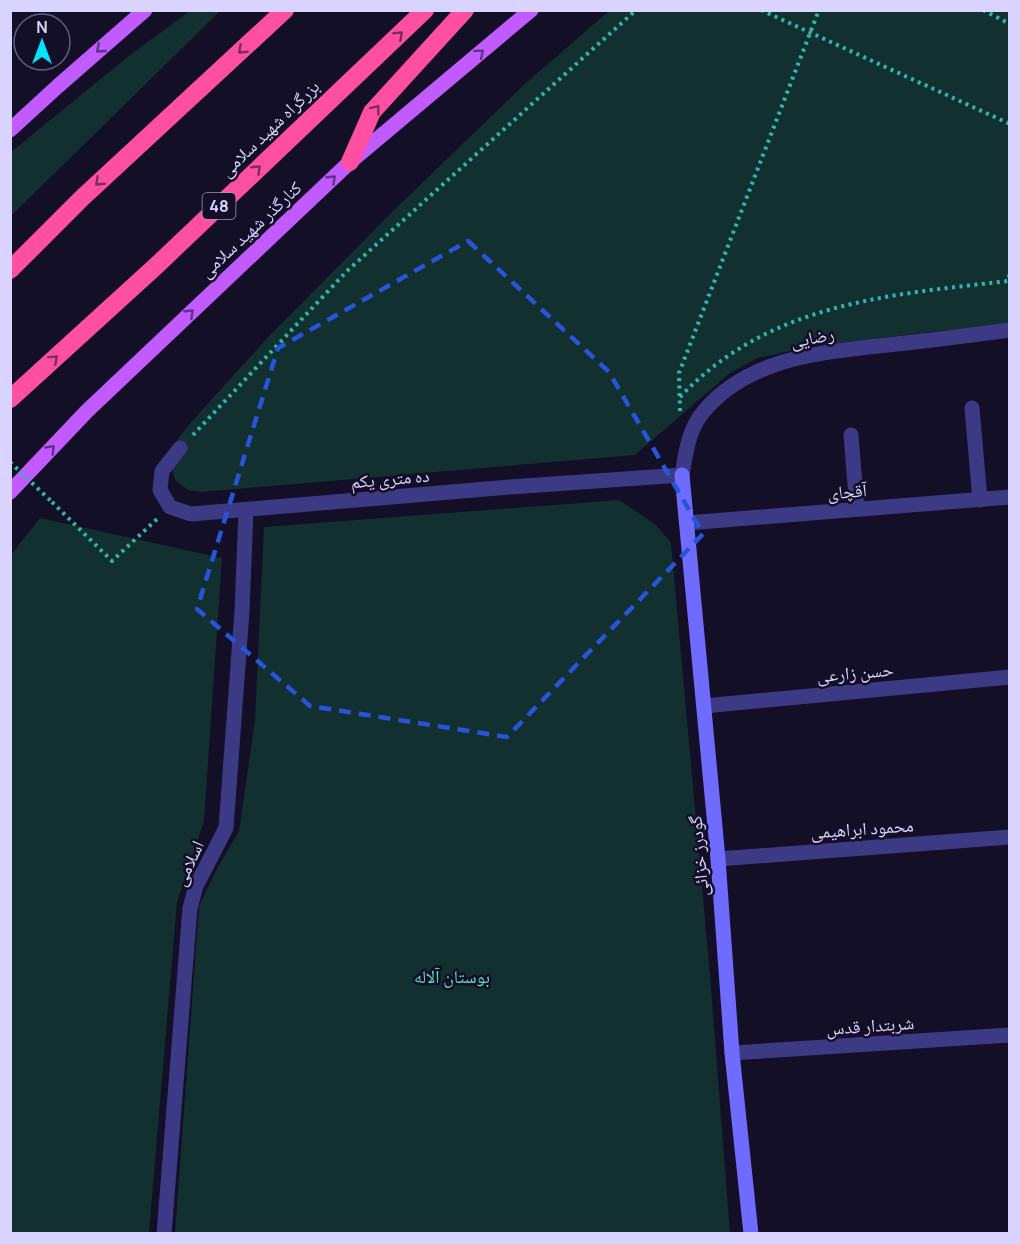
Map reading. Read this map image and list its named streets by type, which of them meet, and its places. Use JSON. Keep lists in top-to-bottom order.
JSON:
{
  "streets": {
    "highway": ["بزرگراه شهید سلامی", "48"],
    "main road": ["کنارگذر شهید سلامی"],
    "street": [
      "رضایی",
      "ده متری یکم",
      "آقچای",
      "حسن زارعی",
      "محمود ابراهیمی",
      "گودرز خزائی",
      "اسلامی",
      "شربتدار قدس"
    ]
  },
  "crossings": [
    ["رضایی", "ده متری یکم"],
    ["رضایی", "گودرز خزائی"],
    ["ده متری یکم", "گودرز خزائی"],
    ["ده متری یکم", "اسلامی"],
    ["آقچای", "گودرز خزائی"],
    ["حسن زارعی", "گودرز خزائی"],
    ["محمود ابراهیمی", "گودرز خزائی"],
    ["گودرز خزائی", "شربتدار قدس"]
  ],
  "one_way": ["کنارگذر شهید سلامی"],
  "parks": ["بوستان آلاله"],
  "north": "top"
}
